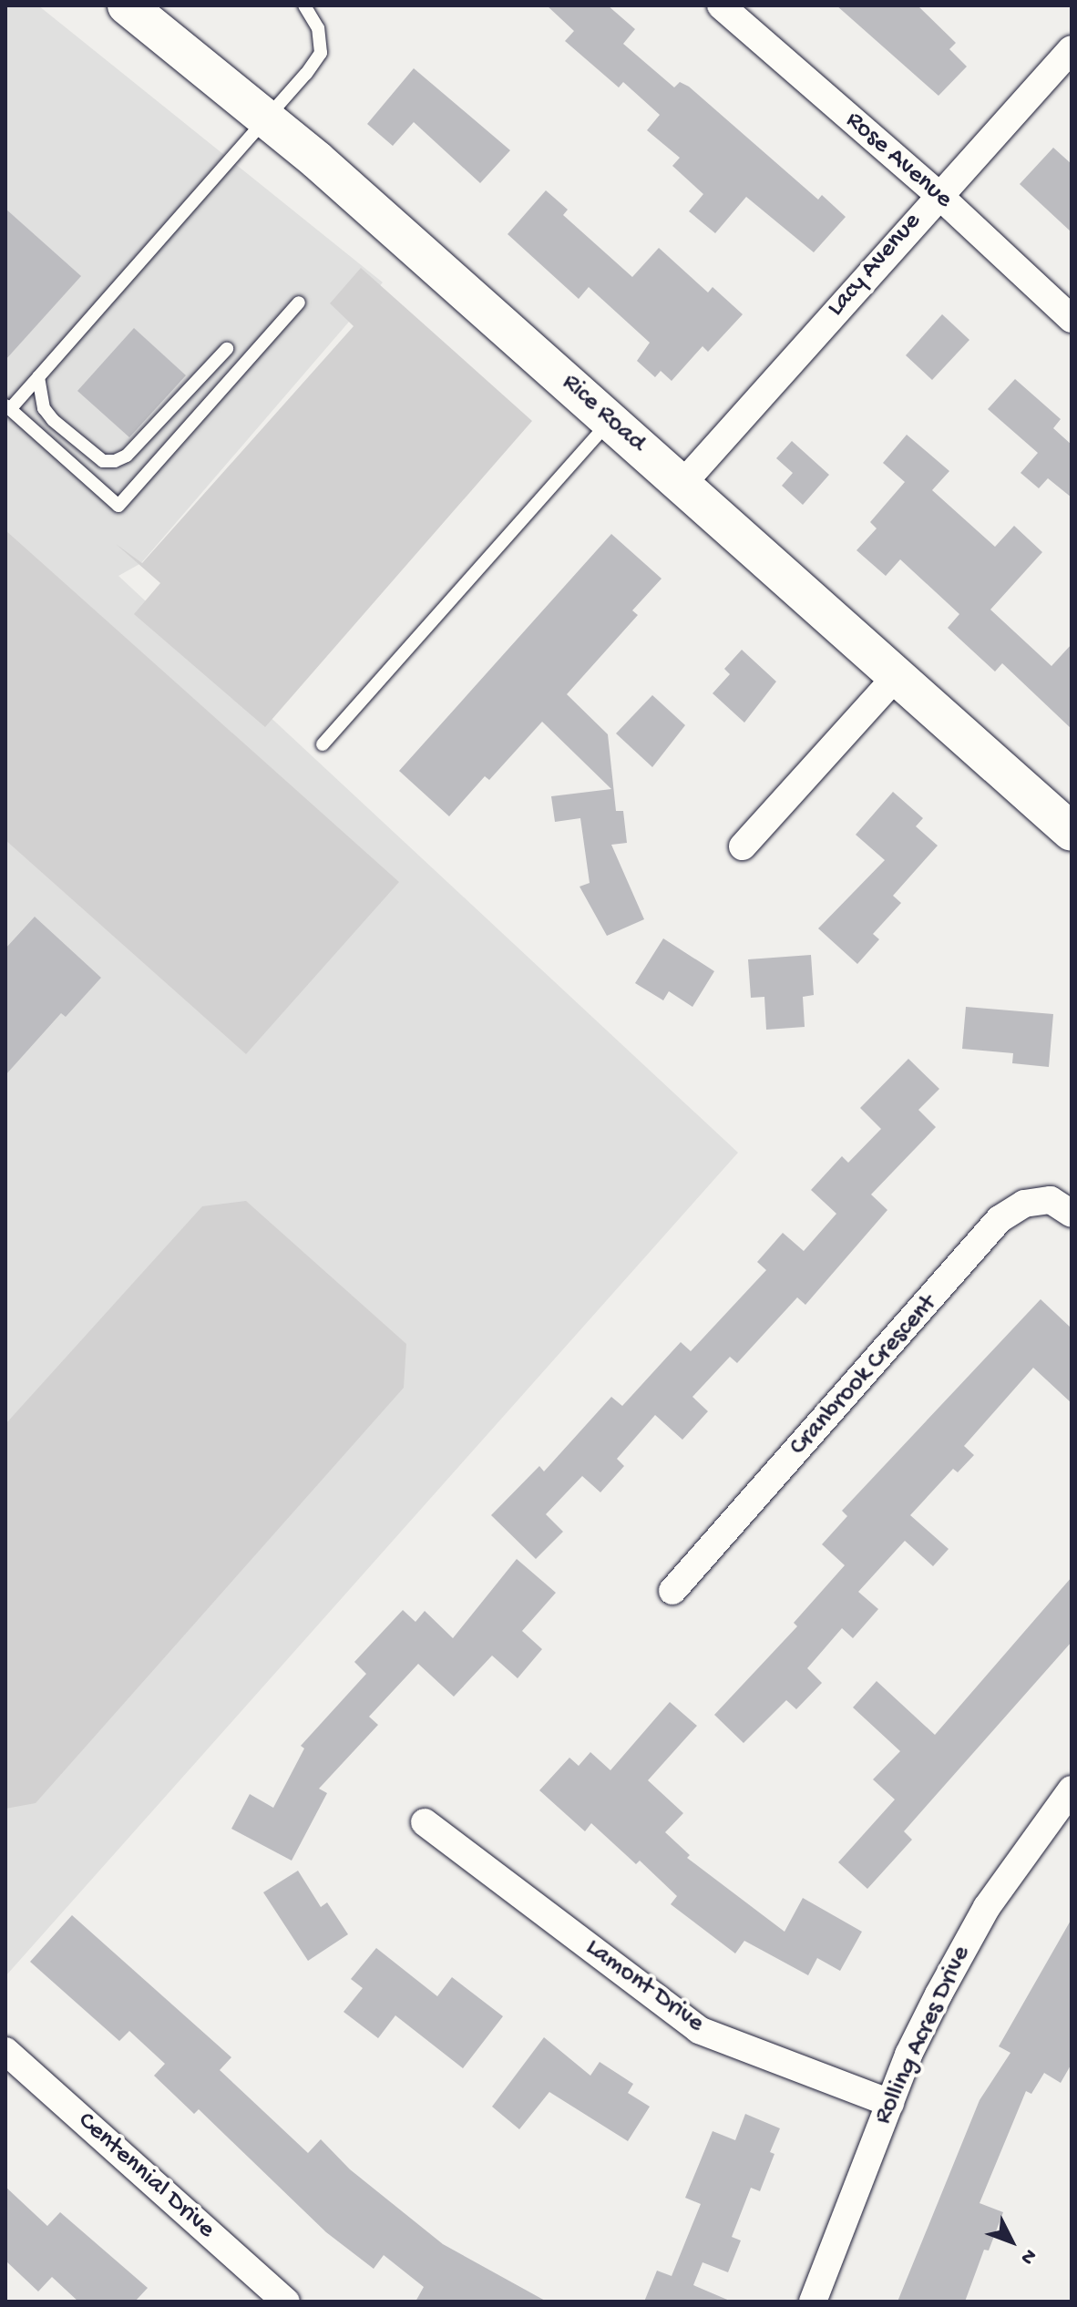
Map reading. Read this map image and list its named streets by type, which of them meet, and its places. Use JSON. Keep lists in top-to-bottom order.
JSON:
{
  "streets": {
    "main road": ["Rice Road"],
    "street": [
      "Rose Avenue",
      "Lacy Avenue",
      "Cranbrook Crescent",
      "Lamont Drive",
      "Rolling Acres Drive",
      "Centennial Drive"
    ]
  },
  "crossings": [
    ["Rose Avenue", "Lacy Avenue"],
    ["Lacy Avenue", "Rice Road"],
    ["Lamont Drive", "Rolling Acres Drive"]
  ],
  "north": "bottom right"
}
